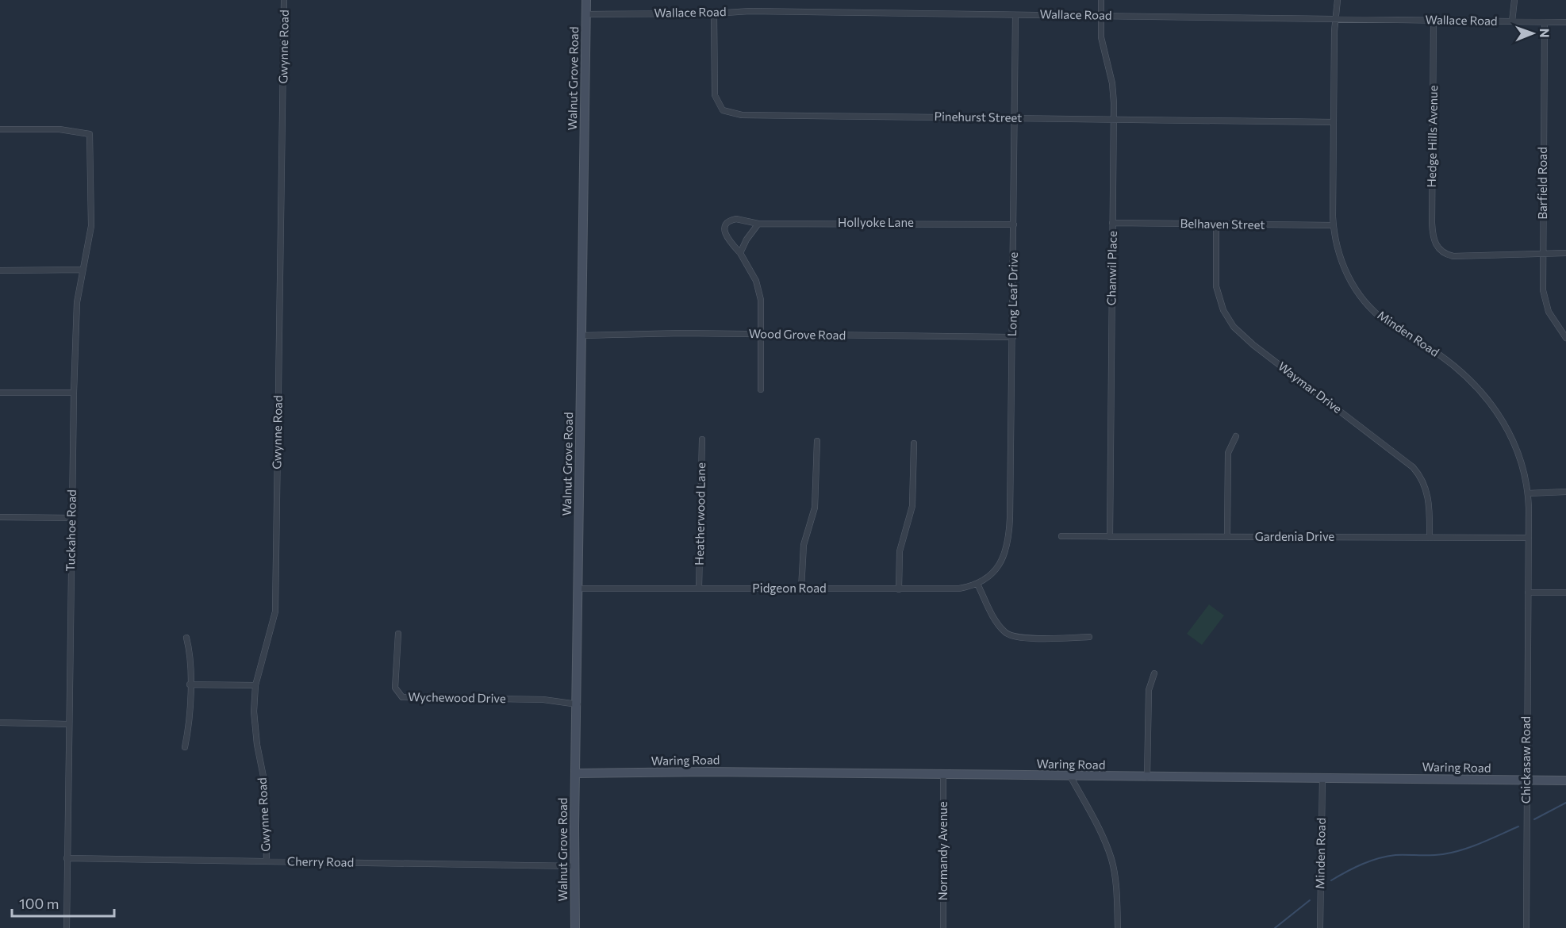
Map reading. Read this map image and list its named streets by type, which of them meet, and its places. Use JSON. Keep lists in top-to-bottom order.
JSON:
{
  "streets": {
    "main road": ["Walnut Grove Road", "Waring Road"],
    "street": [
      "Wallace Road",
      "Gwynne Road",
      "Pinehurst Street",
      "Hedge Hills Avenue",
      "Barfield Road",
      "Hollyoke Lane",
      "Belhaven Street",
      "Chanwil Place",
      "Long Leaf Drive",
      "Minden Road",
      "Wood Grove Road",
      "Waymar Drive",
      "Heatherwood Lane",
      "Tuckahoe Road",
      "Gardenia Drive",
      "Pidgeon Road",
      "Wychewood Drive",
      "Chickasaw Road",
      "Normandy Avenue",
      "Cherry Road"
    ]
  },
  "crossings": [
    ["Wallace Road", "Walnut Grove Road"],
    ["Wallace Road", "Pinehurst Street"],
    ["Wallace Road", "Hedge Hills Avenue"],
    ["Wallace Road", "Barfield Road"],
    ["Wallace Road", "Chanwil Place"],
    ["Wallace Road", "Long Leaf Drive"],
    ["Wallace Road", "Minden Road"],
    ["Gwynne Road", "Cherry Road"],
    ["Walnut Grove Road", "Wood Grove Road"],
    ["Walnut Grove Road", "Pidgeon Road"],
    ["Walnut Grove Road", "Wychewood Drive"],
    ["Walnut Grove Road", "Waring Road"],
    ["Walnut Grove Road", "Cherry Road"],
    ["Pinehurst Street", "Chanwil Place"],
    ["Pinehurst Street", "Long Leaf Drive"],
    ["Pinehurst Street", "Minden Road"],
    ["Hedge Hills Avenue", "Barfield Road"],
    ["Hollyoke Lane", "Long Leaf Drive"],
    ["Belhaven Street", "Chanwil Place"],
    ["Belhaven Street", "Minden Road"],
    ["Belhaven Street", "Waymar Drive"],
    ["Chanwil Place", "Gardenia Drive"],
    ["Long Leaf Drive", "Wood Grove Road"],
    ["Long Leaf Drive", "Pidgeon Road"],
    ["Minden Road", "Gardenia Drive"],
    ["Minden Road", "Chickasaw Road"],
    ["Minden Road", "Waring Road"],
    ["Waymar Drive", "Gardenia Drive"],
    ["Heatherwood Lane", "Pidgeon Road"],
    ["Tuckahoe Road", "Cherry Road"],
    ["Chickasaw Road", "Waring Road"],
    ["Waring Road", "Normandy Avenue"]
  ],
  "scale_bar": "100 m",
  "north": "right"
}
